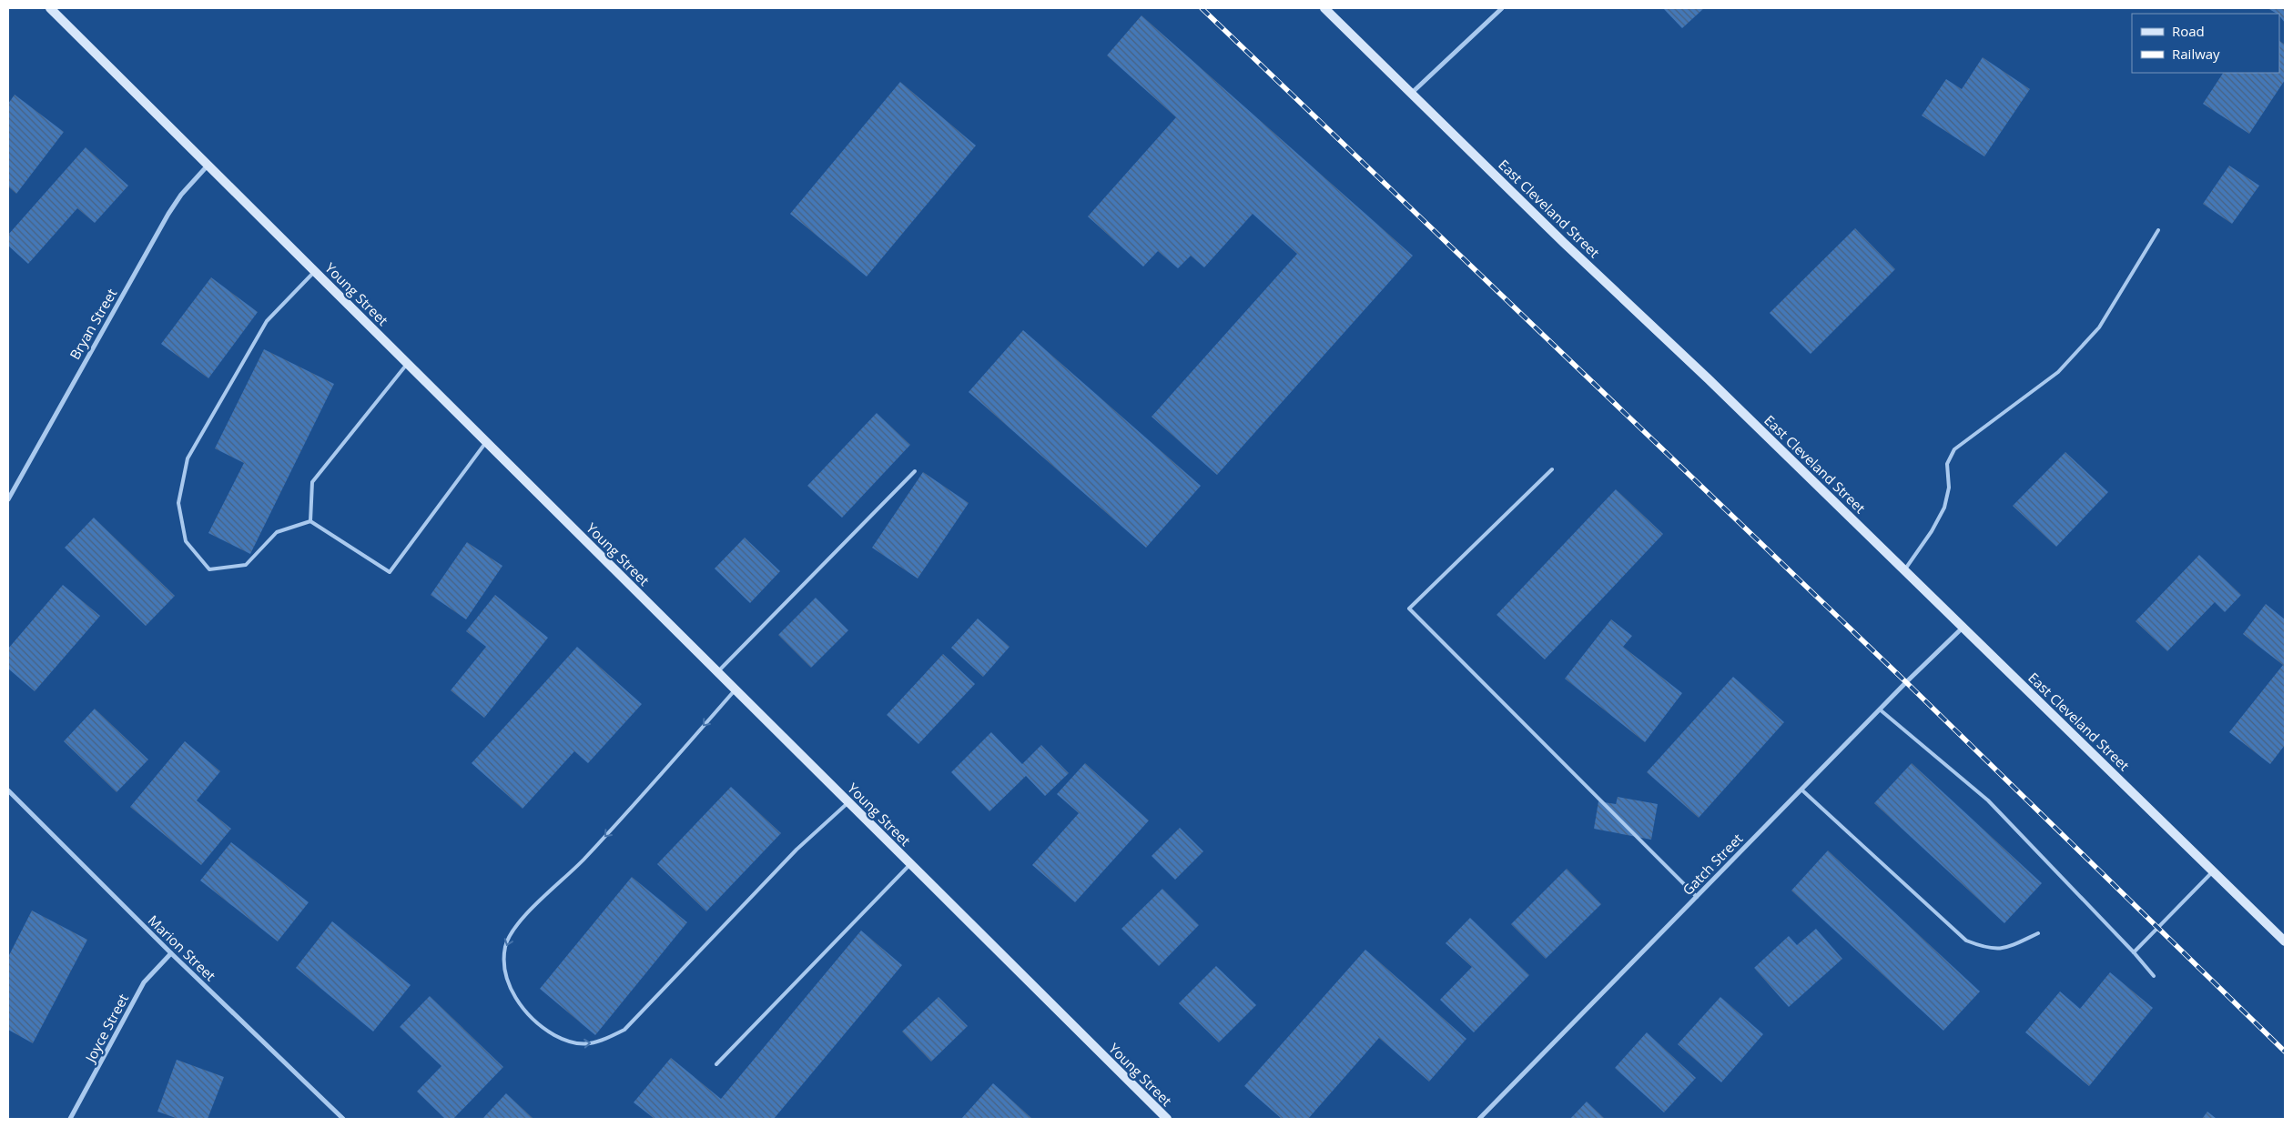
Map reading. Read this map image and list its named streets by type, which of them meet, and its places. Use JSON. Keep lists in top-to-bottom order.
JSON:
{
  "streets": {
    "main road": ["East Cleveland Street", "Young Street"],
    "street": [
      "Bryan Street",
      "Gatch Street",
      "Marion Street",
      "Joyce Street"
    ]
  },
  "crossings": [
    ["East Cleveland Street", "Gatch Street"],
    ["Young Street", "Bryan Street"],
    ["Marion Street", "Joyce Street"]
  ],
  "legend": ["Road", "Railway"]
}
